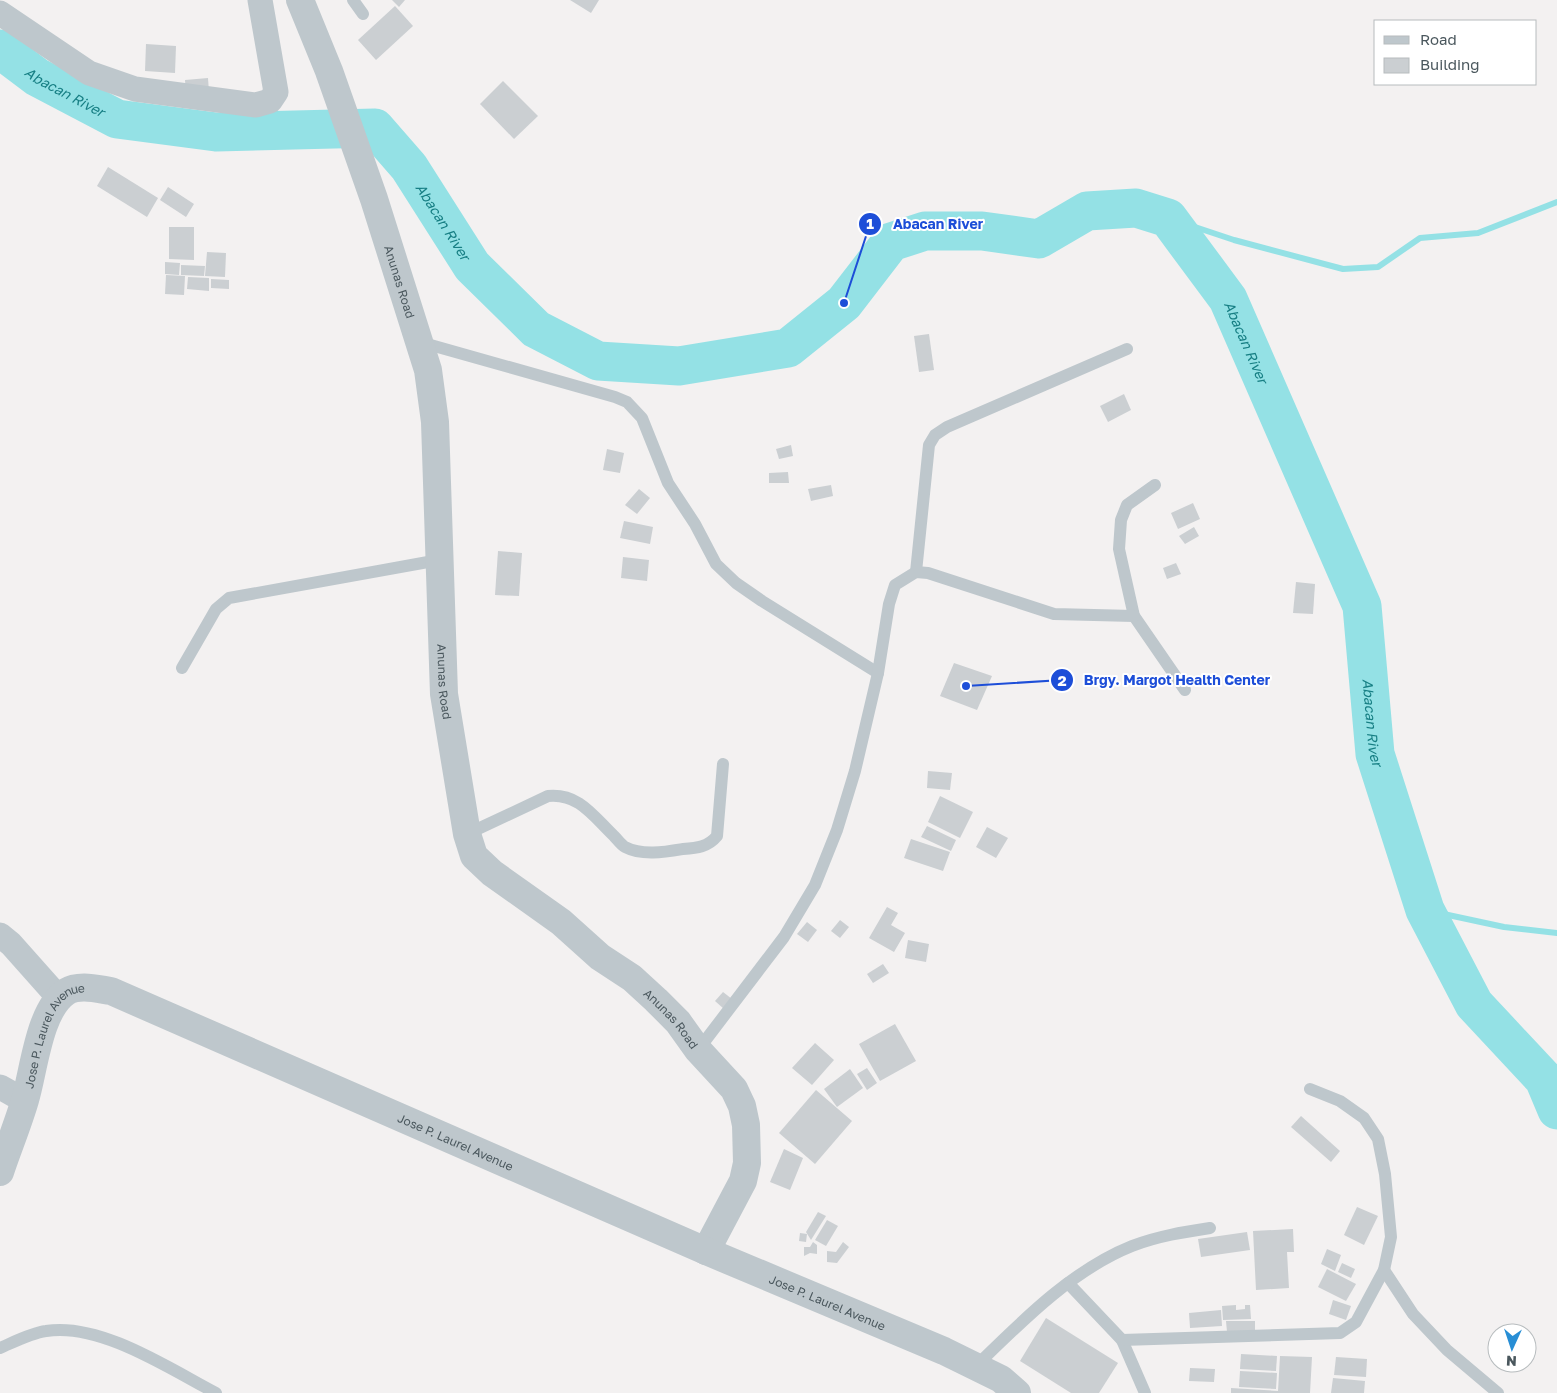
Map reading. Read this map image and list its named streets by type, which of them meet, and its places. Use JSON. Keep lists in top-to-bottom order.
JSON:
{
  "streets": {
    "street": ["Anunas Road", "Jose P. Laurel Avenue"]
  },
  "crossings": [
    ["Anunas Road", "Jose P. Laurel Avenue"]
  ],
  "water": ["Abacan River"],
  "places": ["Abacan River", "Brgy. Margot Health Center"],
  "legend": ["Road", "Building"],
  "north": "bottom"
}
